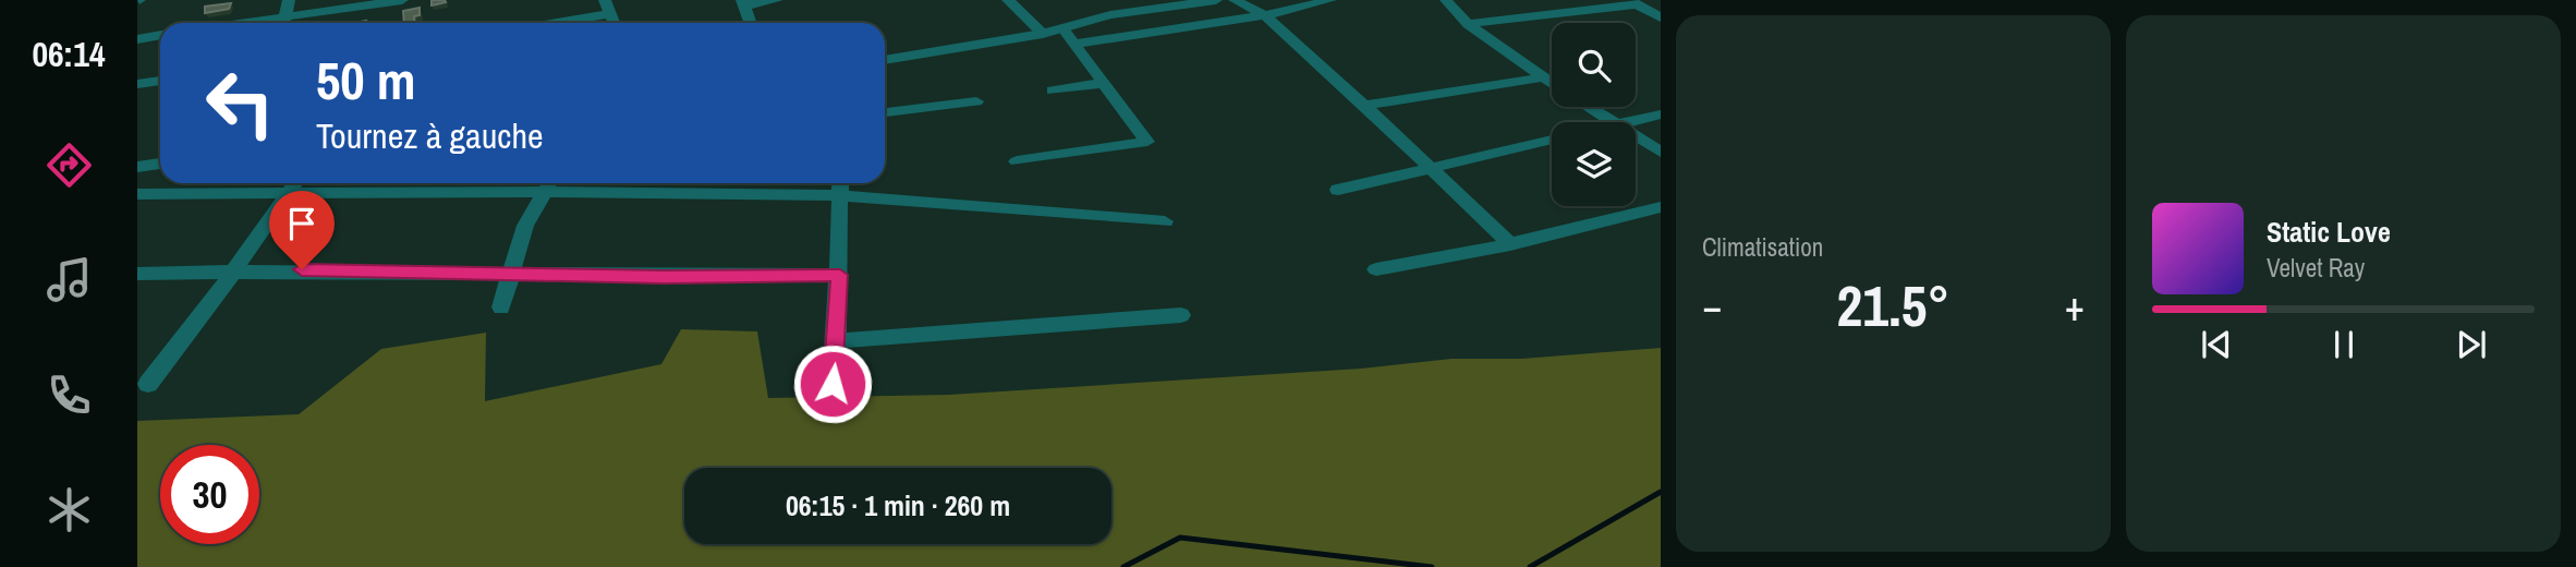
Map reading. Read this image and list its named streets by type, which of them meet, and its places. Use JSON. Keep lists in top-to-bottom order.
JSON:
{
  "page": {
    "tabs": "06:14",
    "tile": "Climatisation",
    "turn": ["50 m", "Tournez à gauche"],
    "song": ["Static Love", "Velvet Ray"],
    "heat": ["−", "21.5°", "+"],
    "limit": "30",
    "trip": "06:15 · 1 min · 260 m"
  }
}
